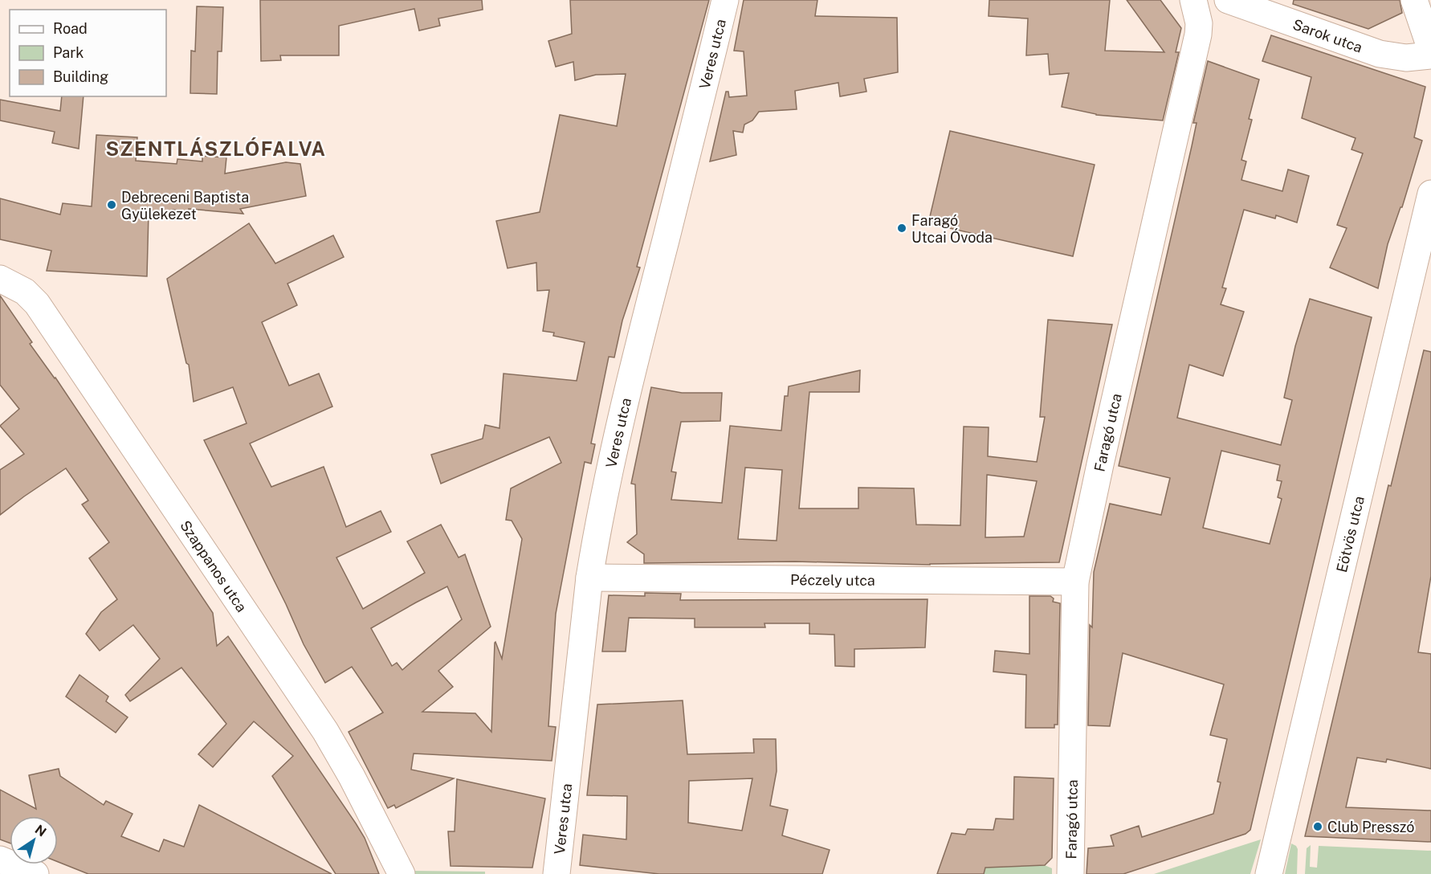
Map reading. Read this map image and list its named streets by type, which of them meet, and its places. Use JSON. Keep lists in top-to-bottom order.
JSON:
{
  "streets": {
    "street": [
      "Sarok utca",
      "Veres utca",
      "Faragó utca",
      "Eötvös utca",
      "Szappanos utca",
      "Péczely utca"
    ]
  },
  "crossings": [
    ["Veres utca", "Péczely utca"],
    ["Faragó utca", "Péczely utca"]
  ],
  "districts": ["SZENTLÁSZLÓFALVA"],
  "places": ["Debreceni Baptista Gyülekezet", "Faragó Utcai Óvoda", "Club Presszó"],
  "legend": ["Road", "Park", "Building"],
  "north": "top right"
}
